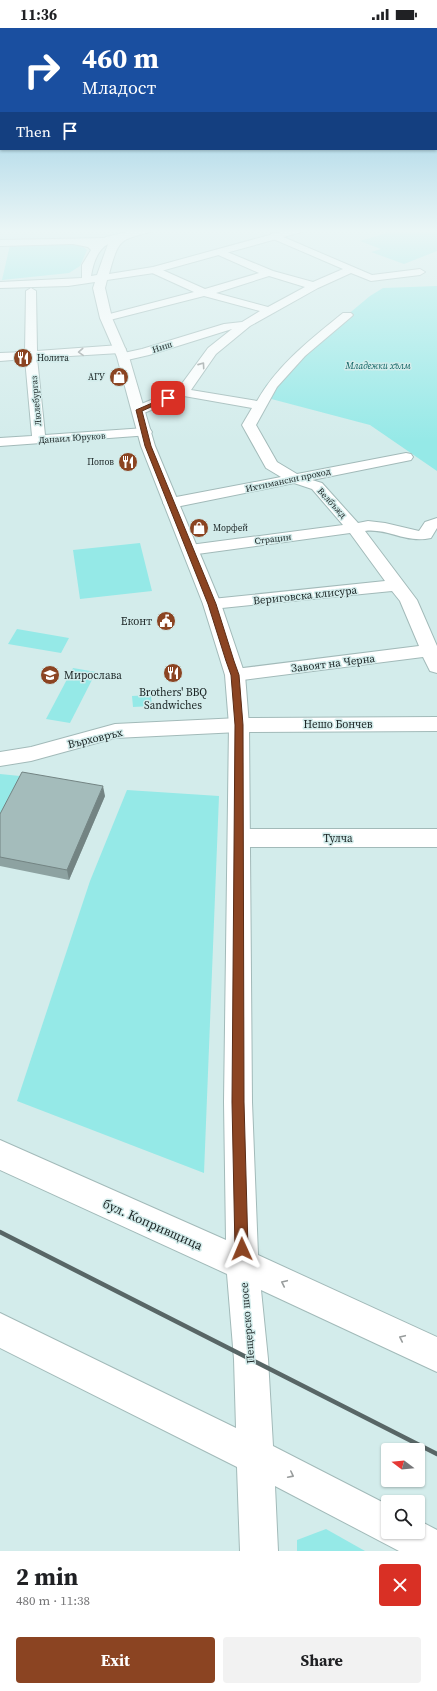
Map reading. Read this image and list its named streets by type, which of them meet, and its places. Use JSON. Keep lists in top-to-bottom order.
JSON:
{
  "streets": {
    "main road": ["бул. Копривщица", "Пещерско шосе"],
    "street": [
      "Ниш",
      "Люлебургаз",
      "Данаил Юруков",
      "Ихтимански проход",
      "Велбъжд",
      "Страцин",
      "Вериговска клисура",
      "Завоят на Черна",
      "Нешо Бончев",
      "Върховръх",
      "Тулча"
    ]
  },
  "crossings": [
    ["Ниш", "Люлебургаз"],
    ["Ниш", "Пещерско шосе"],
    ["Люлебургаз", "Данаил Юруков"],
    ["Данаил Юруков", "Пещерско шосе"],
    ["Ихтимански проход", "Велбъжд"],
    ["Ихтимански проход", "Пещерско шосе"],
    ["Велбъжд", "Страцин"],
    ["Велбъжд", "Вериговска клисура"],
    ["Велбъжд", "Завоят на Черна"],
    ["Страцин", "Пещерско шосе"],
    ["Вериговска клисура", "Пещерско шосе"],
    ["Завоят на Черна", "Пещерско шосе"],
    ["Нешо Бончев", "Върховръх"],
    ["Нешо Бончев", "Пещерско шосе"],
    ["Върховръх", "Пещерско шосе"],
    ["Тулча", "Пещерско шосе"],
    ["бул. Копривщица", "Пещерско шосе"]
  ],
  "one_way": ["Ниш"],
  "parks": ["Младежки хълм"],
  "places": {
    "restaurant": ["Нолита", "Попов", "Brothers' BBQ Sandwiches"],
    "shop": ["АГУ", "Морфей"],
    "public building": ["Еконт"],
    "school or university": ["Мирослава"]
  },
  "north": "left",
  "page": {
    "status": "11:36",
    "turn": ["460 m", "Младост"],
    "then": "Then",
    "heading": ["2 min", "480 m · 11:38"],
    "buttons": ["Exit", "Share"]
  }
}
